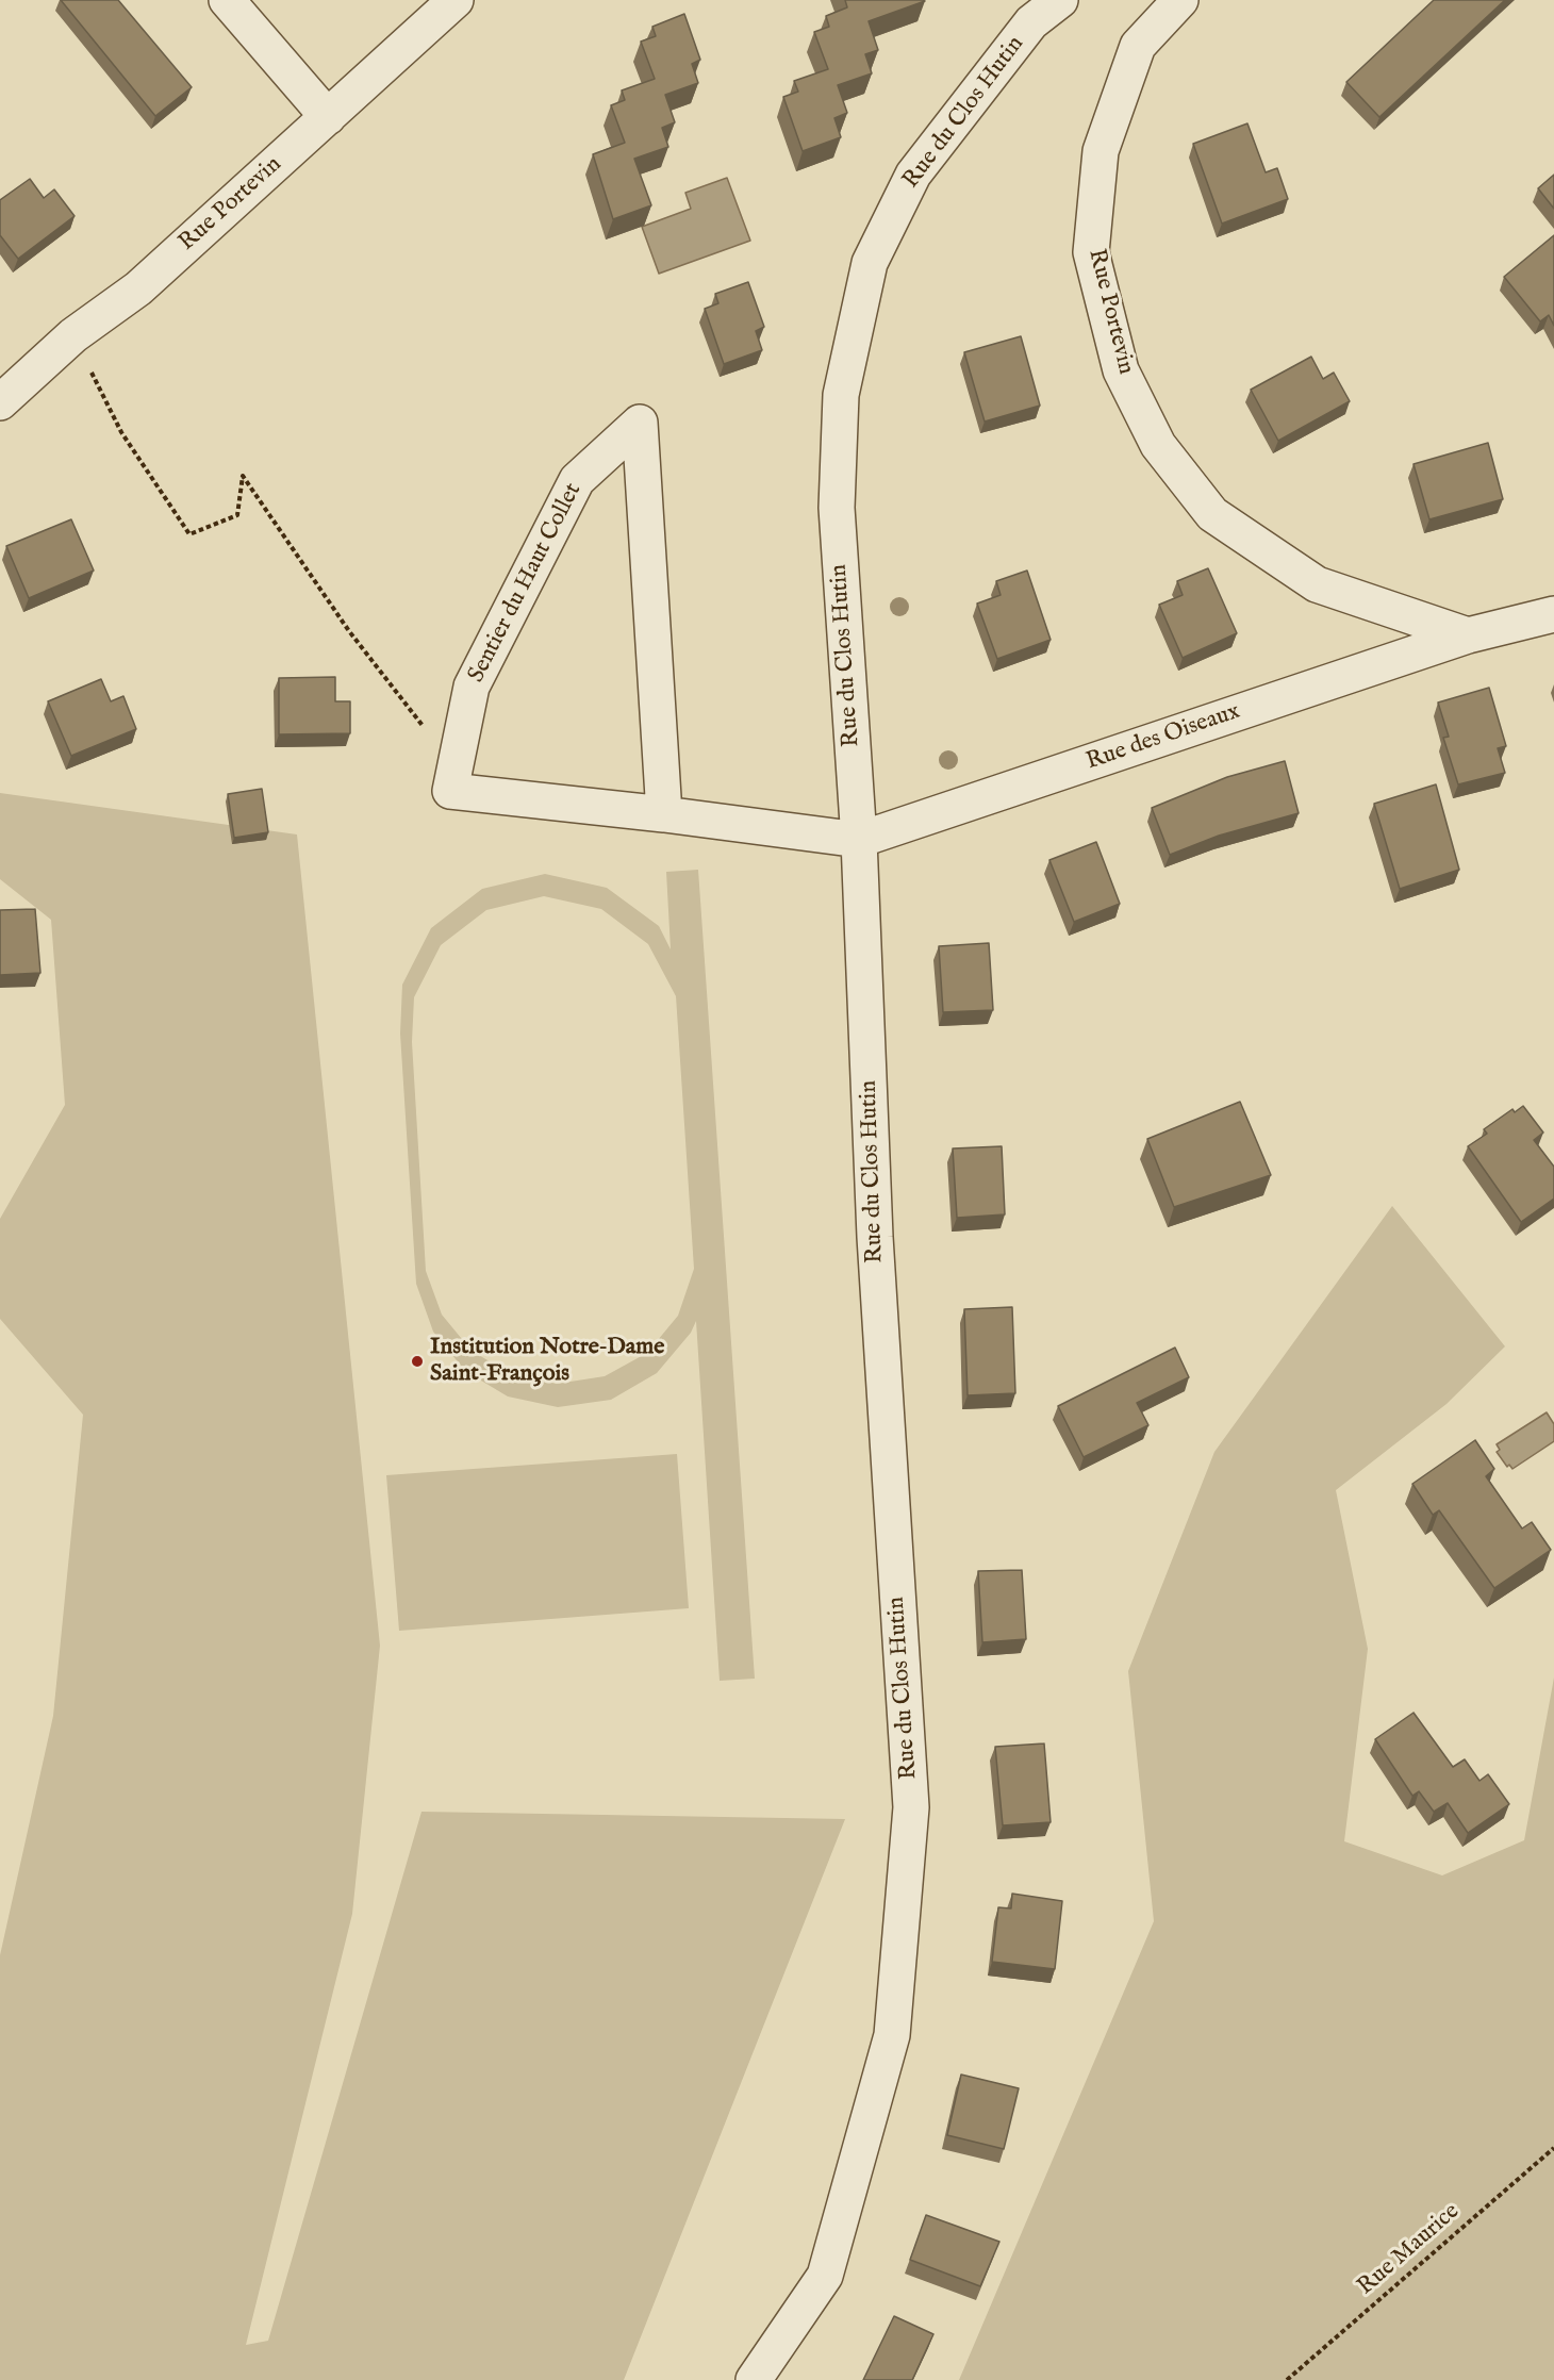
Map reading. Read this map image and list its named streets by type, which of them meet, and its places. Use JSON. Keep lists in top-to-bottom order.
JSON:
{
  "streets": {
    "street": [
      "Rue du Clos Hutin",
      "Rue Portevin",
      "Sentier du Haut Collet",
      "Rue des Oiseaux"
    ],
    "path": ["Rue Maurice"]
  },
  "crossings": [
    ["Rue du Clos Hutin", "Sentier du Haut Collet"],
    ["Rue du Clos Hutin", "Rue des Oiseaux"],
    ["Rue Portevin", "Rue des Oiseaux"],
    ["Sentier du Haut Collet", "Rue des Oiseaux"]
  ],
  "places": ["Institution Notre‐Dame Saint‐François"]
}
